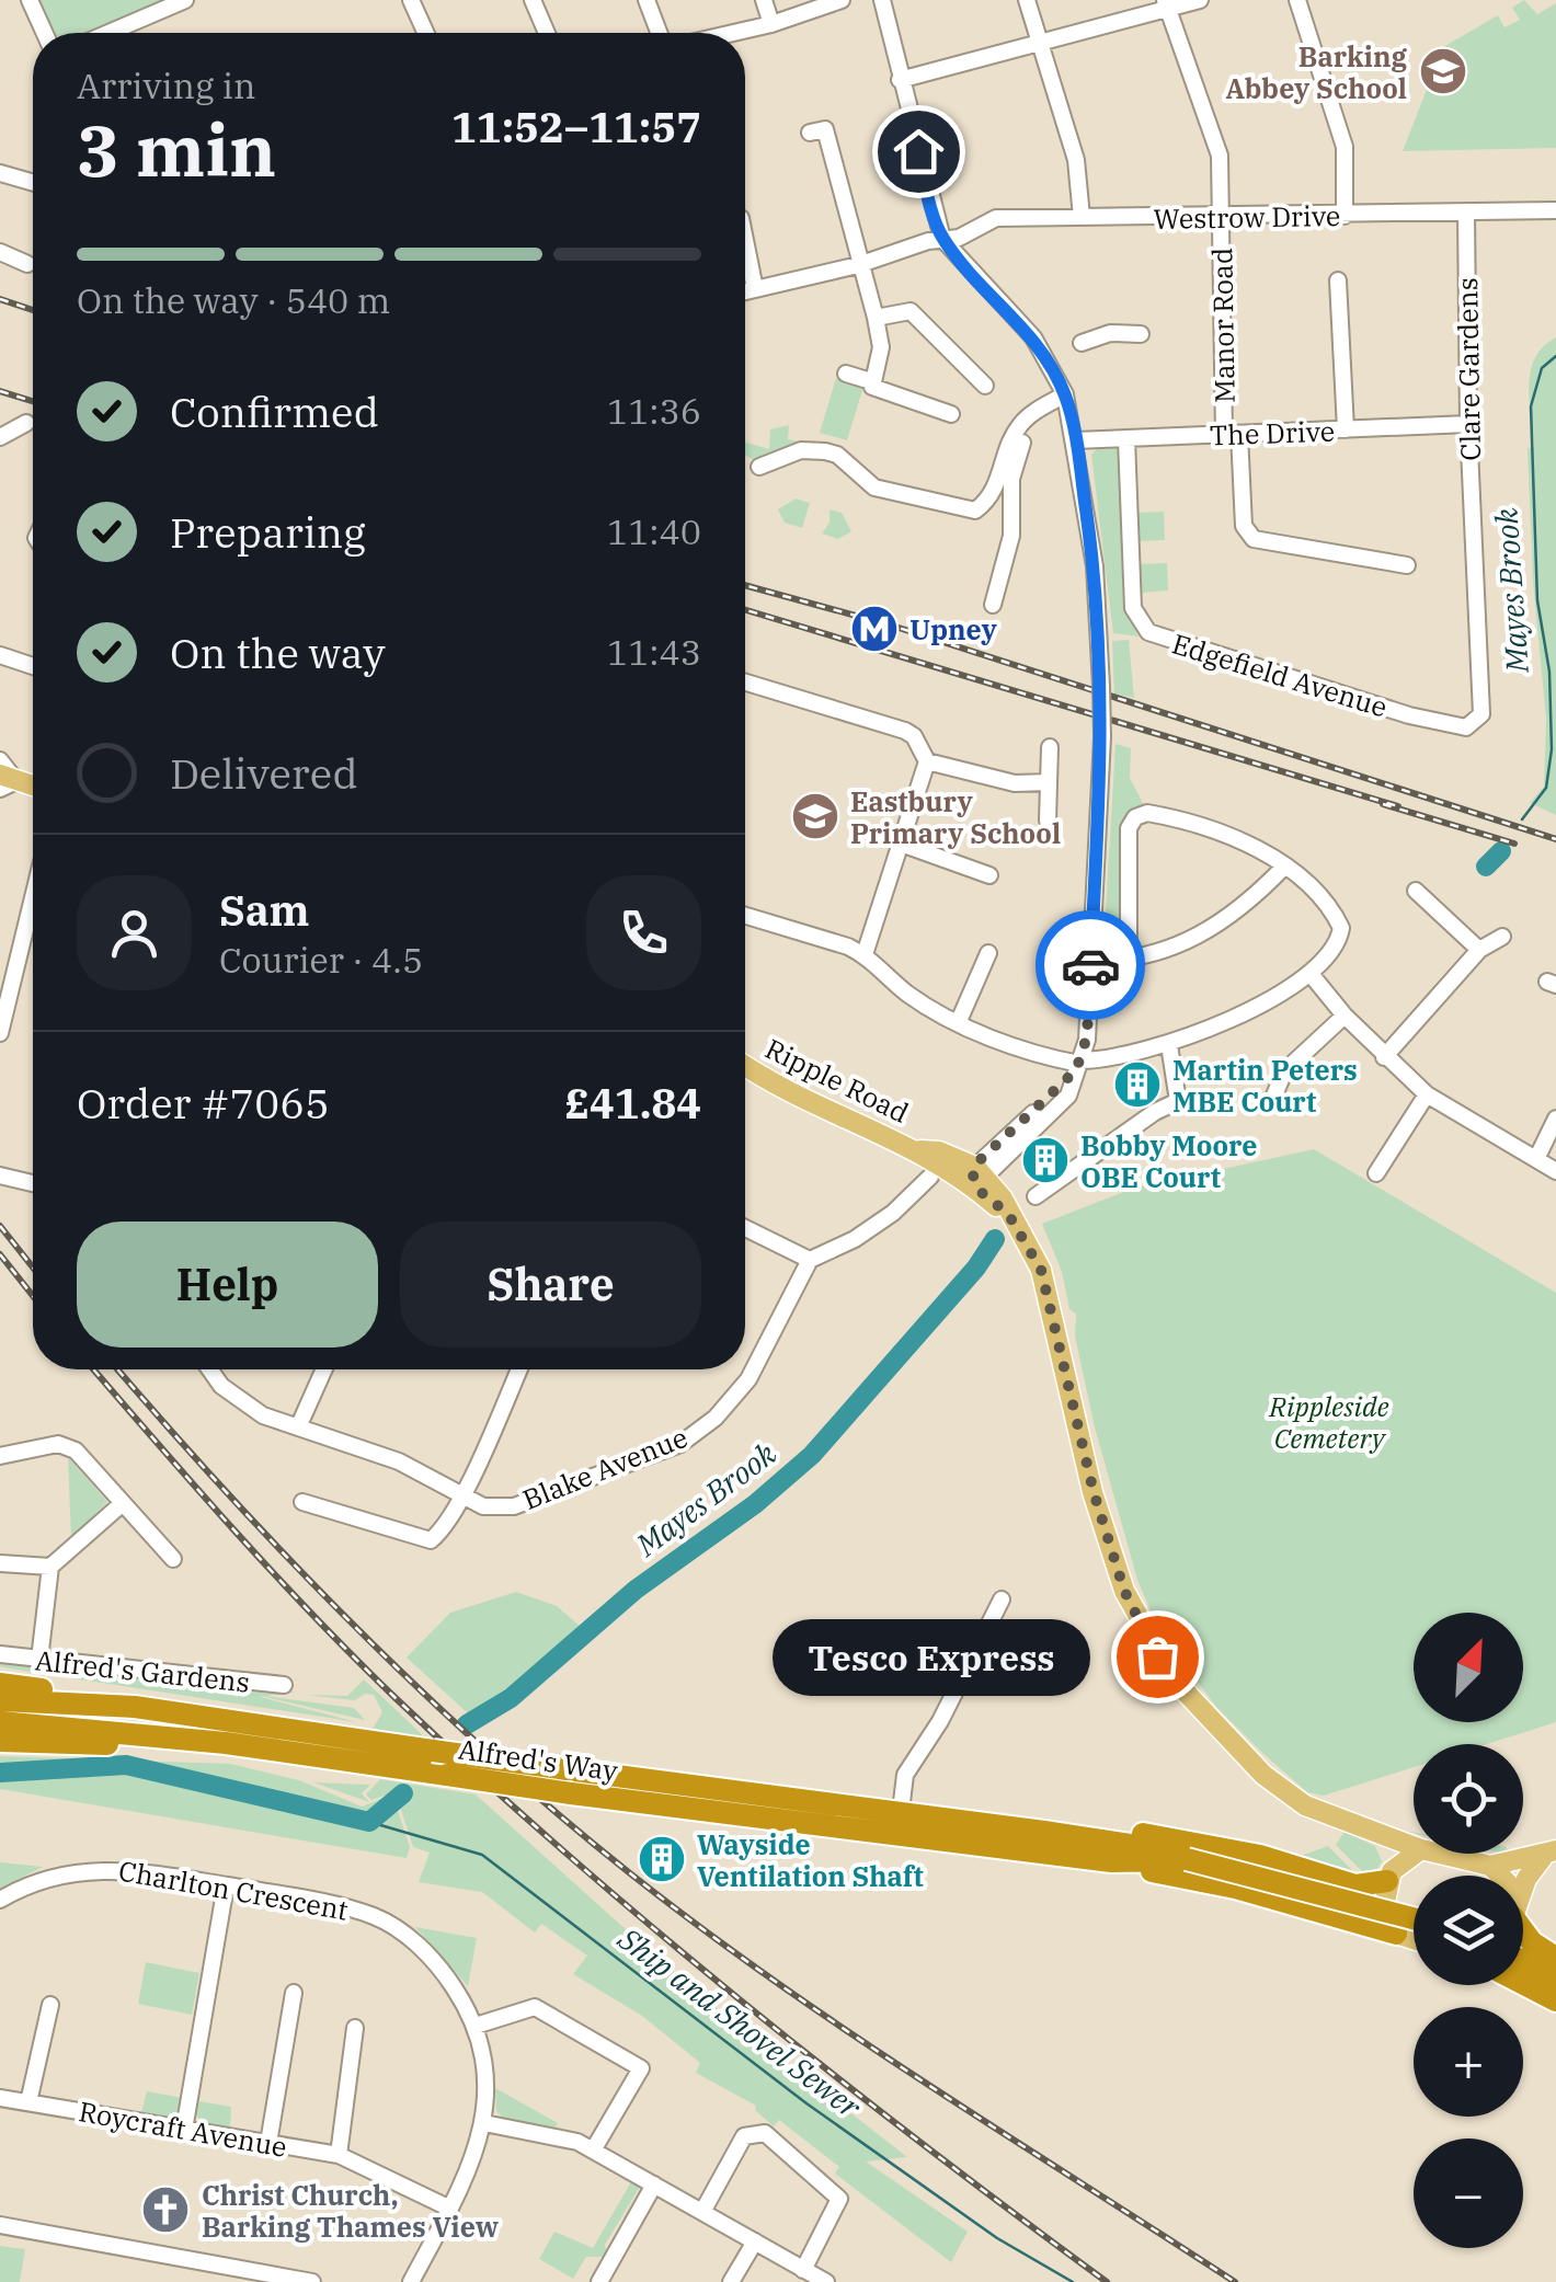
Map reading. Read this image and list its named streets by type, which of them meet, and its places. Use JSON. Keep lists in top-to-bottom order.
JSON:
{
  "streets": {
    "highway": ["Alfred's Way"],
    "main road": ["Ripple Road"],
    "street": [
      "Westrow Drive",
      "Manor Road",
      "Clare Gardens",
      "The Drive",
      "Edgefield Avenue",
      "Blake Avenue",
      "Alfred's Gardens",
      "Charlton Crescent",
      "Roycraft Avenue"
    ]
  },
  "crossings": [
    ["Westrow Drive", "Manor Road"],
    ["Westrow Drive", "Clare Gardens"],
    ["Manor Road", "The Drive"],
    ["Clare Gardens", "The Drive"],
    ["Clare Gardens", "Edgefield Avenue"],
    ["The Drive", "Edgefield Avenue"],
    ["Charlton Crescent", "Roycraft Avenue"]
  ],
  "water": ["Mayes Brook", "Ship and Shovel Sewer"],
  "parks": ["Rippleside Cemetery"],
  "places": {
    "school or university": ["Barking Abbey School", "Eastbury Primary School"],
    "metro station": ["Upney"],
    "building": ["Martin Peters MBE Court", "Bobby Moore OBE Court", "Wayside Ventilation Shaft"],
    "other": ["Tesco Express"],
    "church": ["Christ Church, Barking Thames View"]
  },
  "north": "top right",
  "page": {
    "heading": ["3 min", "Arriving in", "11:52–11:57"],
    "panel": [
      "Sam",
      "Courier · 4.5",
      "Order #7065",
      "£41.84"
    ],
    "bar": "On the way · 540 m",
    "list": [
      ["Confirmed", "11:36"],
      ["Preparing", "11:40"],
      ["On the way", "11:43"],
      "Delivered"
    ],
    "buttons": ["Help", "Share"],
    "map_buttons": ["+", "−"],
    "bubble": "Tesco Express"
  }
}
